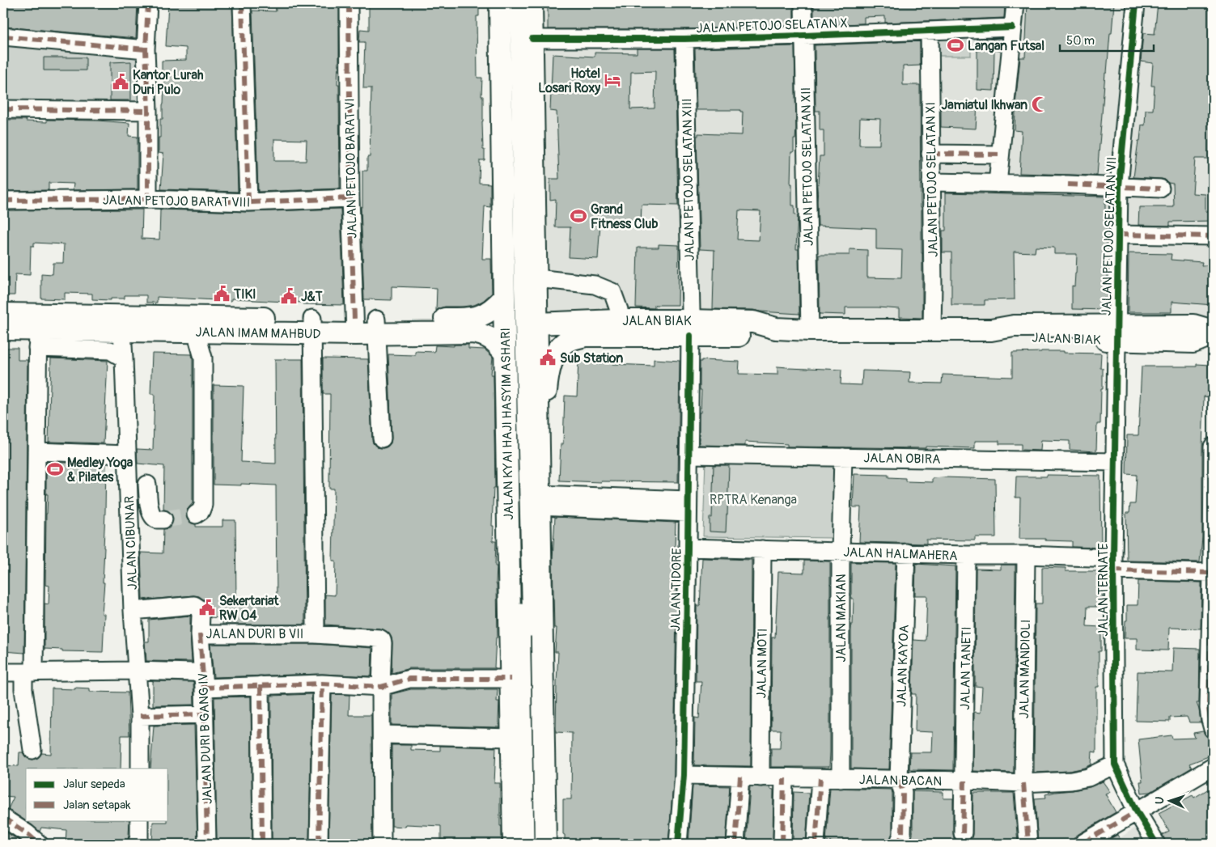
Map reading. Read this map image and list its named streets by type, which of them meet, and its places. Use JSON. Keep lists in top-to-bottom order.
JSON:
{
  "streets": {
    "main road": ["JALAN BIAK", "JALAN IMAM MAHBUD", "JALAN KYAI HAJI HASYIM ASHARI"],
    "street": [
      "JALAN PETOJO SELATAN X",
      "JALAN PETOJO SELATAN XII",
      "JALAN PETOJO BARAT VI",
      "JALAN PETOJO SELATAN XIII",
      "JALAN PETOJO SELATAN XI",
      "JALAN PETOJO BARAT VIII",
      "JALAN PETOJO SELATAN VII",
      "JALAN OBIRA",
      "JALAN CIBUNAR",
      "JALAN HALMAHERA",
      "JALAN TIDORE",
      "JALAN TERNATE",
      "JALAN MAKIAN",
      "JALAN DURI B VII",
      "JALAN MOTI",
      "JALAN KAYOA",
      "JALAN TANETI",
      "JALAN MANDIOLI",
      "JALAN DURI B GANG IV",
      "JALAN BACAN"
    ]
  },
  "crossings": [
    ["JALAN PETOJO SELATAN X", "JALAN PETOJO SELATAN XII"],
    ["JALAN PETOJO SELATAN X", "JALAN PETOJO SELATAN XIII"],
    ["JALAN PETOJO SELATAN X", "JALAN PETOJO SELATAN XI"],
    ["JALAN PETOJO SELATAN XII", "JALAN BIAK"],
    ["JALAN PETOJO BARAT VI", "JALAN PETOJO BARAT VIII"],
    ["JALAN PETOJO BARAT VI", "JALAN IMAM MAHBUD"],
    ["JALAN PETOJO SELATAN XIII", "JALAN BIAK"],
    ["JALAN PETOJO SELATAN XIII", "JALAN TIDORE"],
    ["JALAN PETOJO SELATAN XI", "JALAN BIAK"],
    ["JALAN PETOJO SELATAN VII", "JALAN BIAK"],
    ["JALAN PETOJO SELATAN VII", "JALAN TERNATE"],
    ["JALAN BIAK", "JALAN TIDORE"],
    ["JALAN BIAK", "JALAN TERNATE"],
    ["JALAN IMAM MAHBUD", "JALAN KYAI HAJI HASYIM ASHARI"],
    ["JALAN IMAM MAHBUD", "JALAN CIBUNAR"],
    ["JALAN OBIRA", "JALAN TIDORE"],
    ["JALAN OBIRA", "JALAN TERNATE"],
    ["JALAN OBIRA", "JALAN MAKIAN"],
    ["JALAN CIBUNAR", "JALAN DURI B VII"],
    ["JALAN HALMAHERA", "JALAN TIDORE"],
    ["JALAN HALMAHERA", "JALAN TERNATE"],
    ["JALAN HALMAHERA", "JALAN MAKIAN"],
    ["JALAN HALMAHERA", "JALAN MOTI"],
    ["JALAN HALMAHERA", "JALAN KAYOA"],
    ["JALAN HALMAHERA", "JALAN TANETI"],
    ["JALAN HALMAHERA", "JALAN MANDIOLI"],
    ["JALAN TIDORE", "JALAN BACAN"],
    ["JALAN TERNATE", "JALAN BACAN"],
    ["JALAN MAKIAN", "JALAN BACAN"],
    ["JALAN DURI B VII", "JALAN DURI B GANG IV"],
    ["JALAN MOTI", "JALAN BACAN"],
    ["JALAN KAYOA", "JALAN BACAN"],
    ["JALAN TANETI", "JALAN BACAN"],
    ["JALAN MANDIOLI", "JALAN BACAN"]
  ],
  "parks": ["RPTRA Kenanga"],
  "places": {
    "sports": ["Langan Futsal", "Grand Fitness Club", "Medley Yoga & Pilates"],
    "hotel": ["Hotel Losari Roxy"],
    "public building": [
      "Kantor Lurah Duri Pulo",
      "TIKI",
      "J&T",
      "Sub Station",
      "Sekertariat RW 04"
    ],
    "mosque": ["Jamiatul Ikhwan"]
  },
  "legend": ["Jalur sepeda", "Jalan setapak"],
  "scale_bar": "50 m",
  "north": "left"
}
